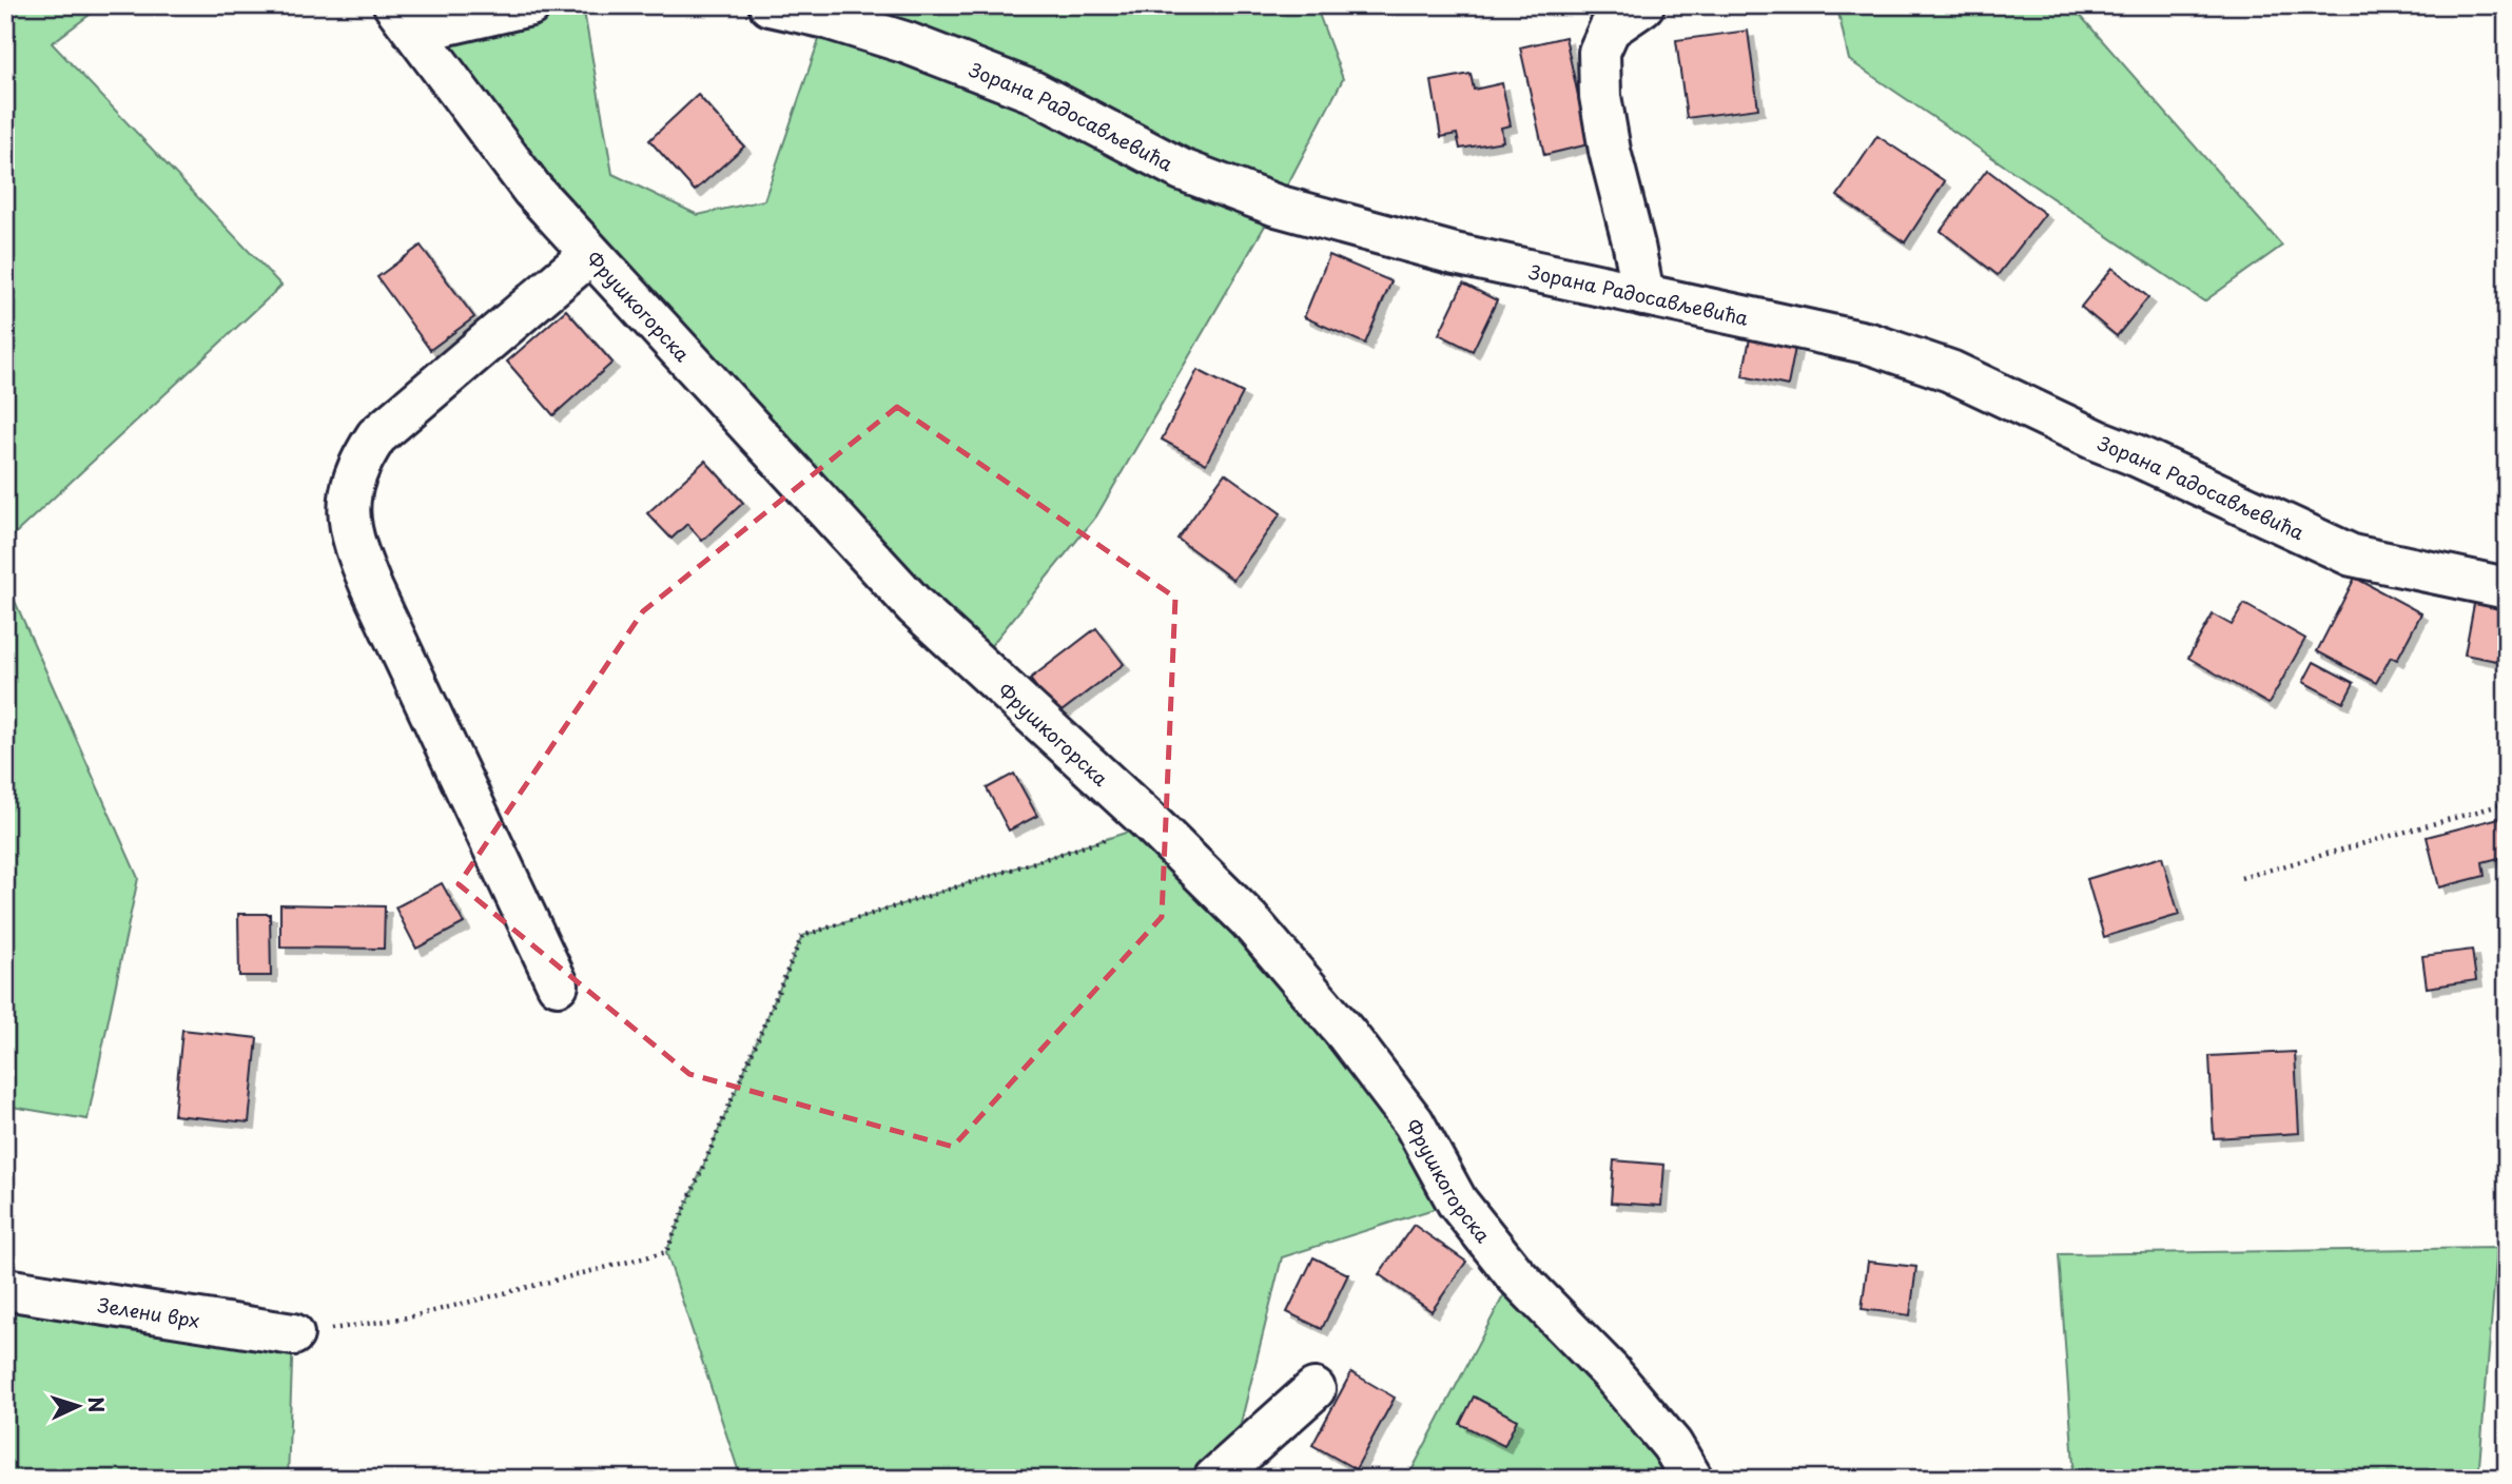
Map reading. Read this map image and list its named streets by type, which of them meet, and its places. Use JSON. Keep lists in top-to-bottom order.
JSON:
{
  "streets": {
    "street": ["Зорана Радосављевића", "Фрушкогорска", "Зелени врх"]
  },
  "north": "right"
}
